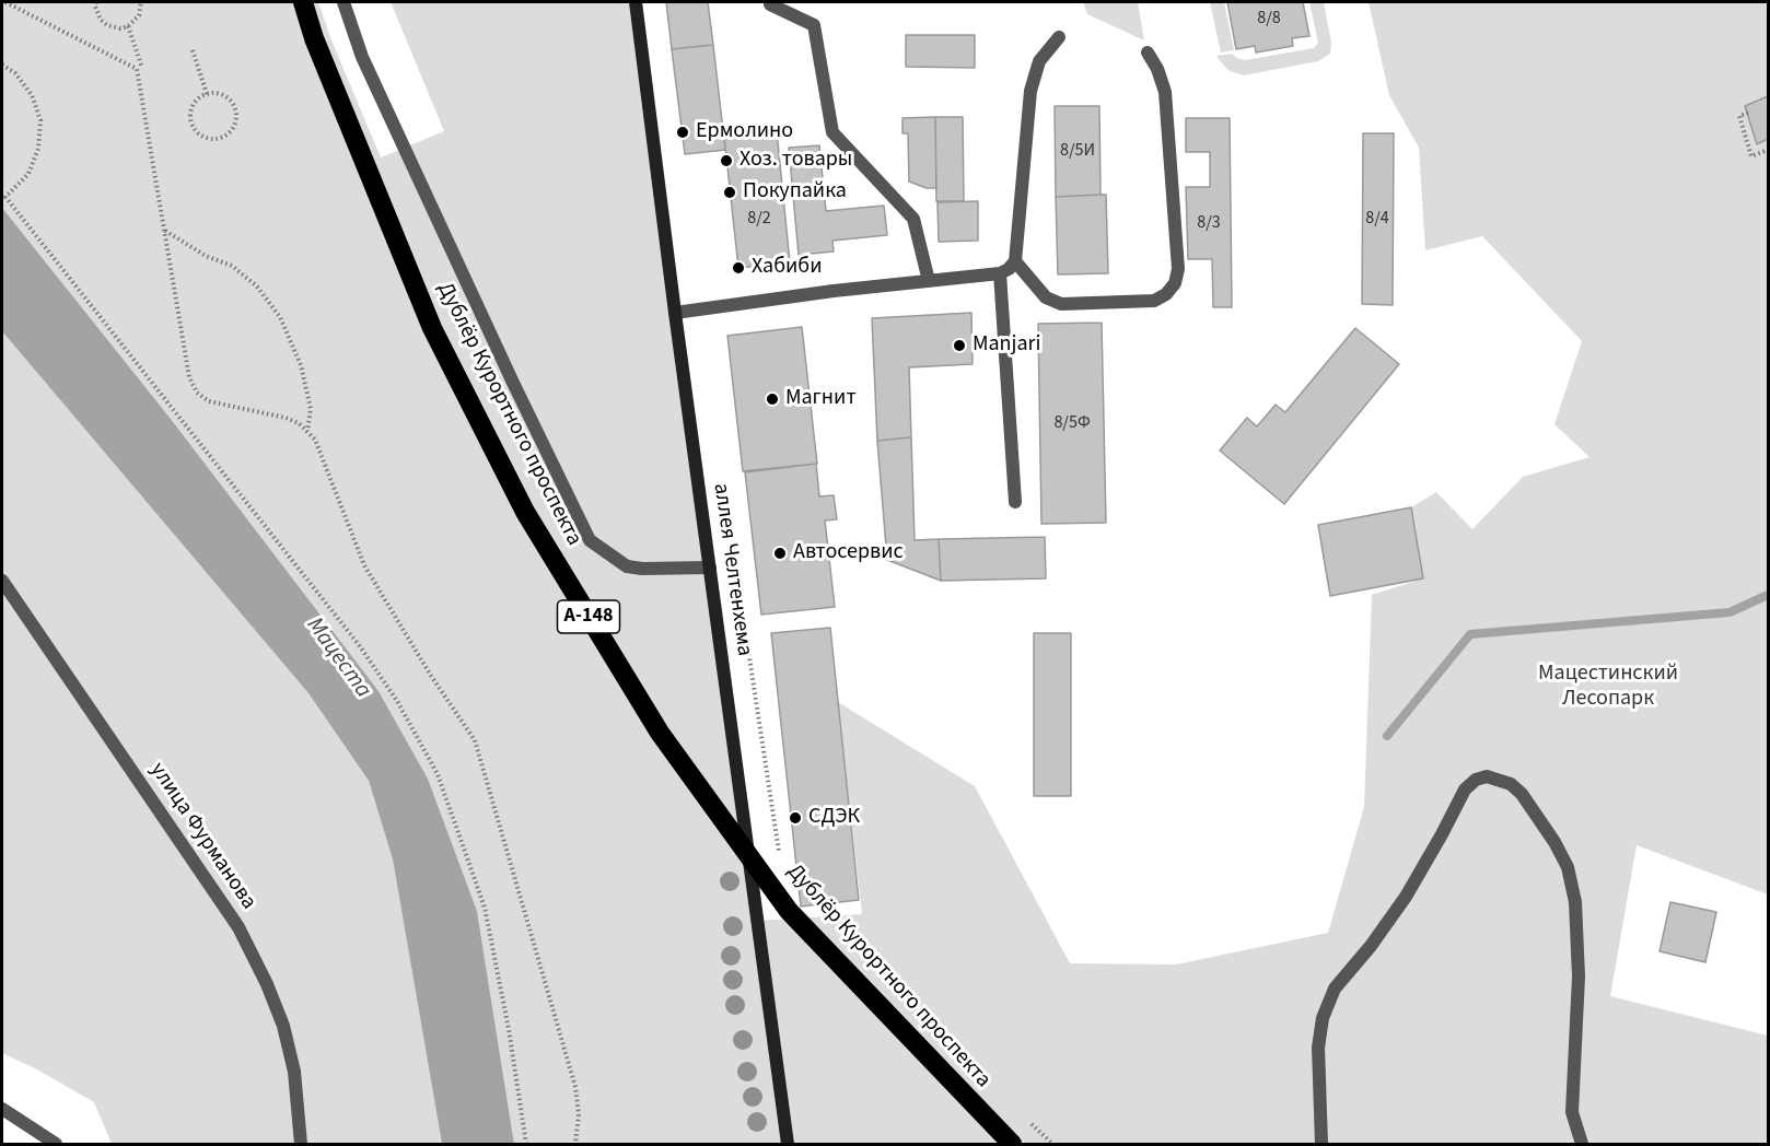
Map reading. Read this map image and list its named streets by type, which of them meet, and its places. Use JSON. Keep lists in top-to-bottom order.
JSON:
{
  "streets": {
    "highway": ["Дублёр Курортного проспекта", "А-148"],
    "main road": ["аллея Челтенхема"],
    "street": ["улица Фурманова"]
  },
  "water": ["Мацеста"],
  "parks": ["Мацестинский Лесопарк"],
  "places": [
    "Ермолино",
    "Хоз. товары",
    "Покупайка",
    "Хабиби",
    "Manjari",
    "Магнит",
    "Автосервис",
    "СДЭК"
  ],
  "house_numbers": [
    "8/8",
    "8/5И",
    "8/2",
    "8/4",
    "8/3",
    "8/5Ф"
  ]
}
